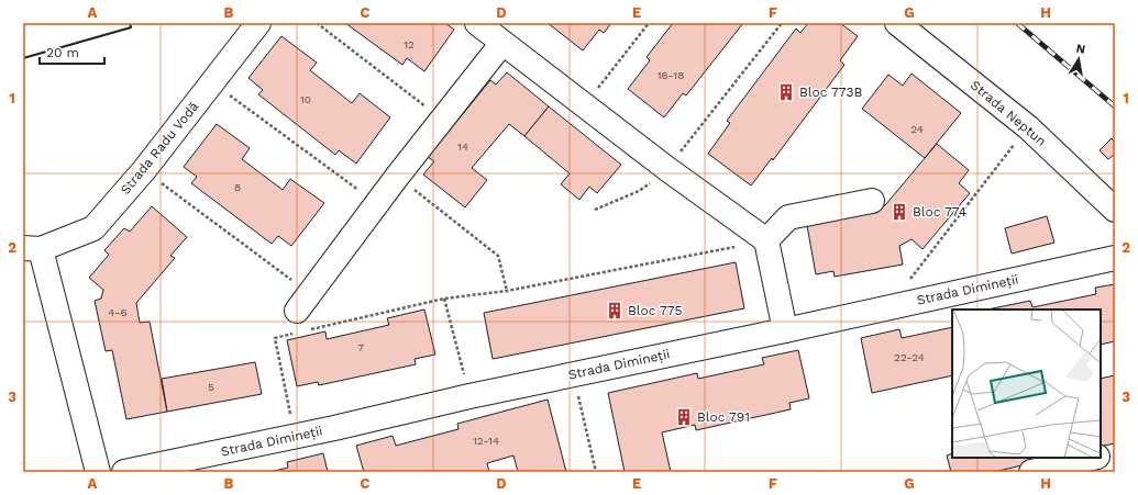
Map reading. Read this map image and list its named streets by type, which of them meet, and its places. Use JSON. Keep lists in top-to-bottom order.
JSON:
{
  "streets": {
    "street": ["Strada Neptun", "Strada Radu Vodă", "Strada Dimineții"]
  },
  "places": {
    "building": [
      "Bloc 773B",
      "Bloc 774",
      "Bloc 775",
      "Bloc 791"
    ]
  },
  "house_numbers": [
    "12",
    "16-18",
    "10",
    "24",
    "14",
    "8",
    "4-6",
    "7",
    "22-24",
    "5",
    "12-14"
  ],
  "scale_bar": "20 m",
  "north": "top",
  "grid": {
    "columns": [
      "A",
      "B",
      "C",
      "D",
      "E",
      "F",
      "G",
      "H"
    ],
    "rows": ["1", "2", "3"]
  }
}
